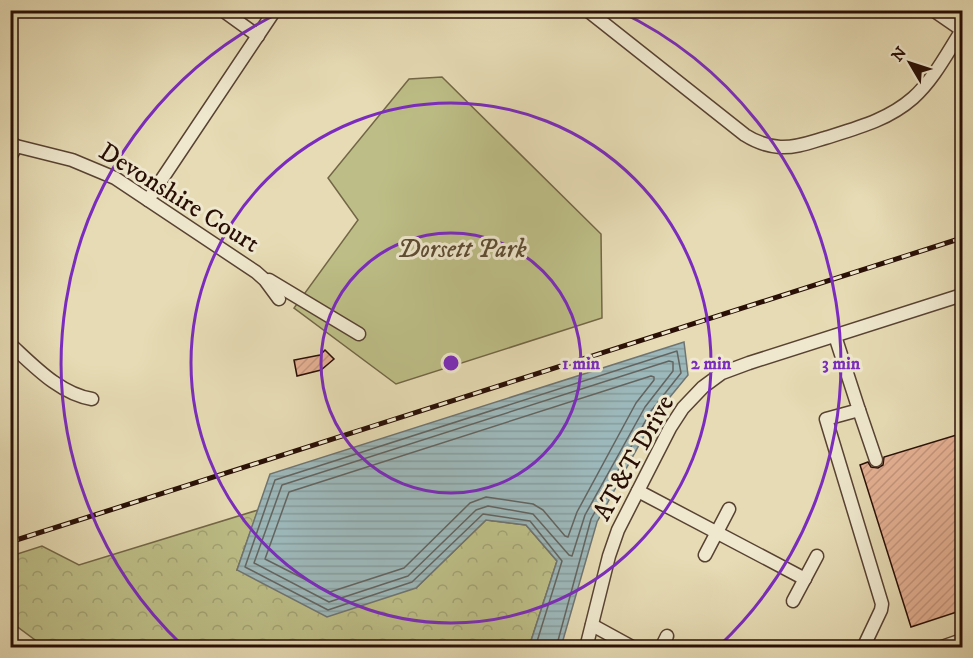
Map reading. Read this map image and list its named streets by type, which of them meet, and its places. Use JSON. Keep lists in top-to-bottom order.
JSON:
{
  "streets": {
    "street": ["Devonshire Court", "AT&T Drive"]
  },
  "parks": ["Dorsett Park"],
  "north": "top left",
  "rings": ["1 min", "2 min", "3 min"]
}
